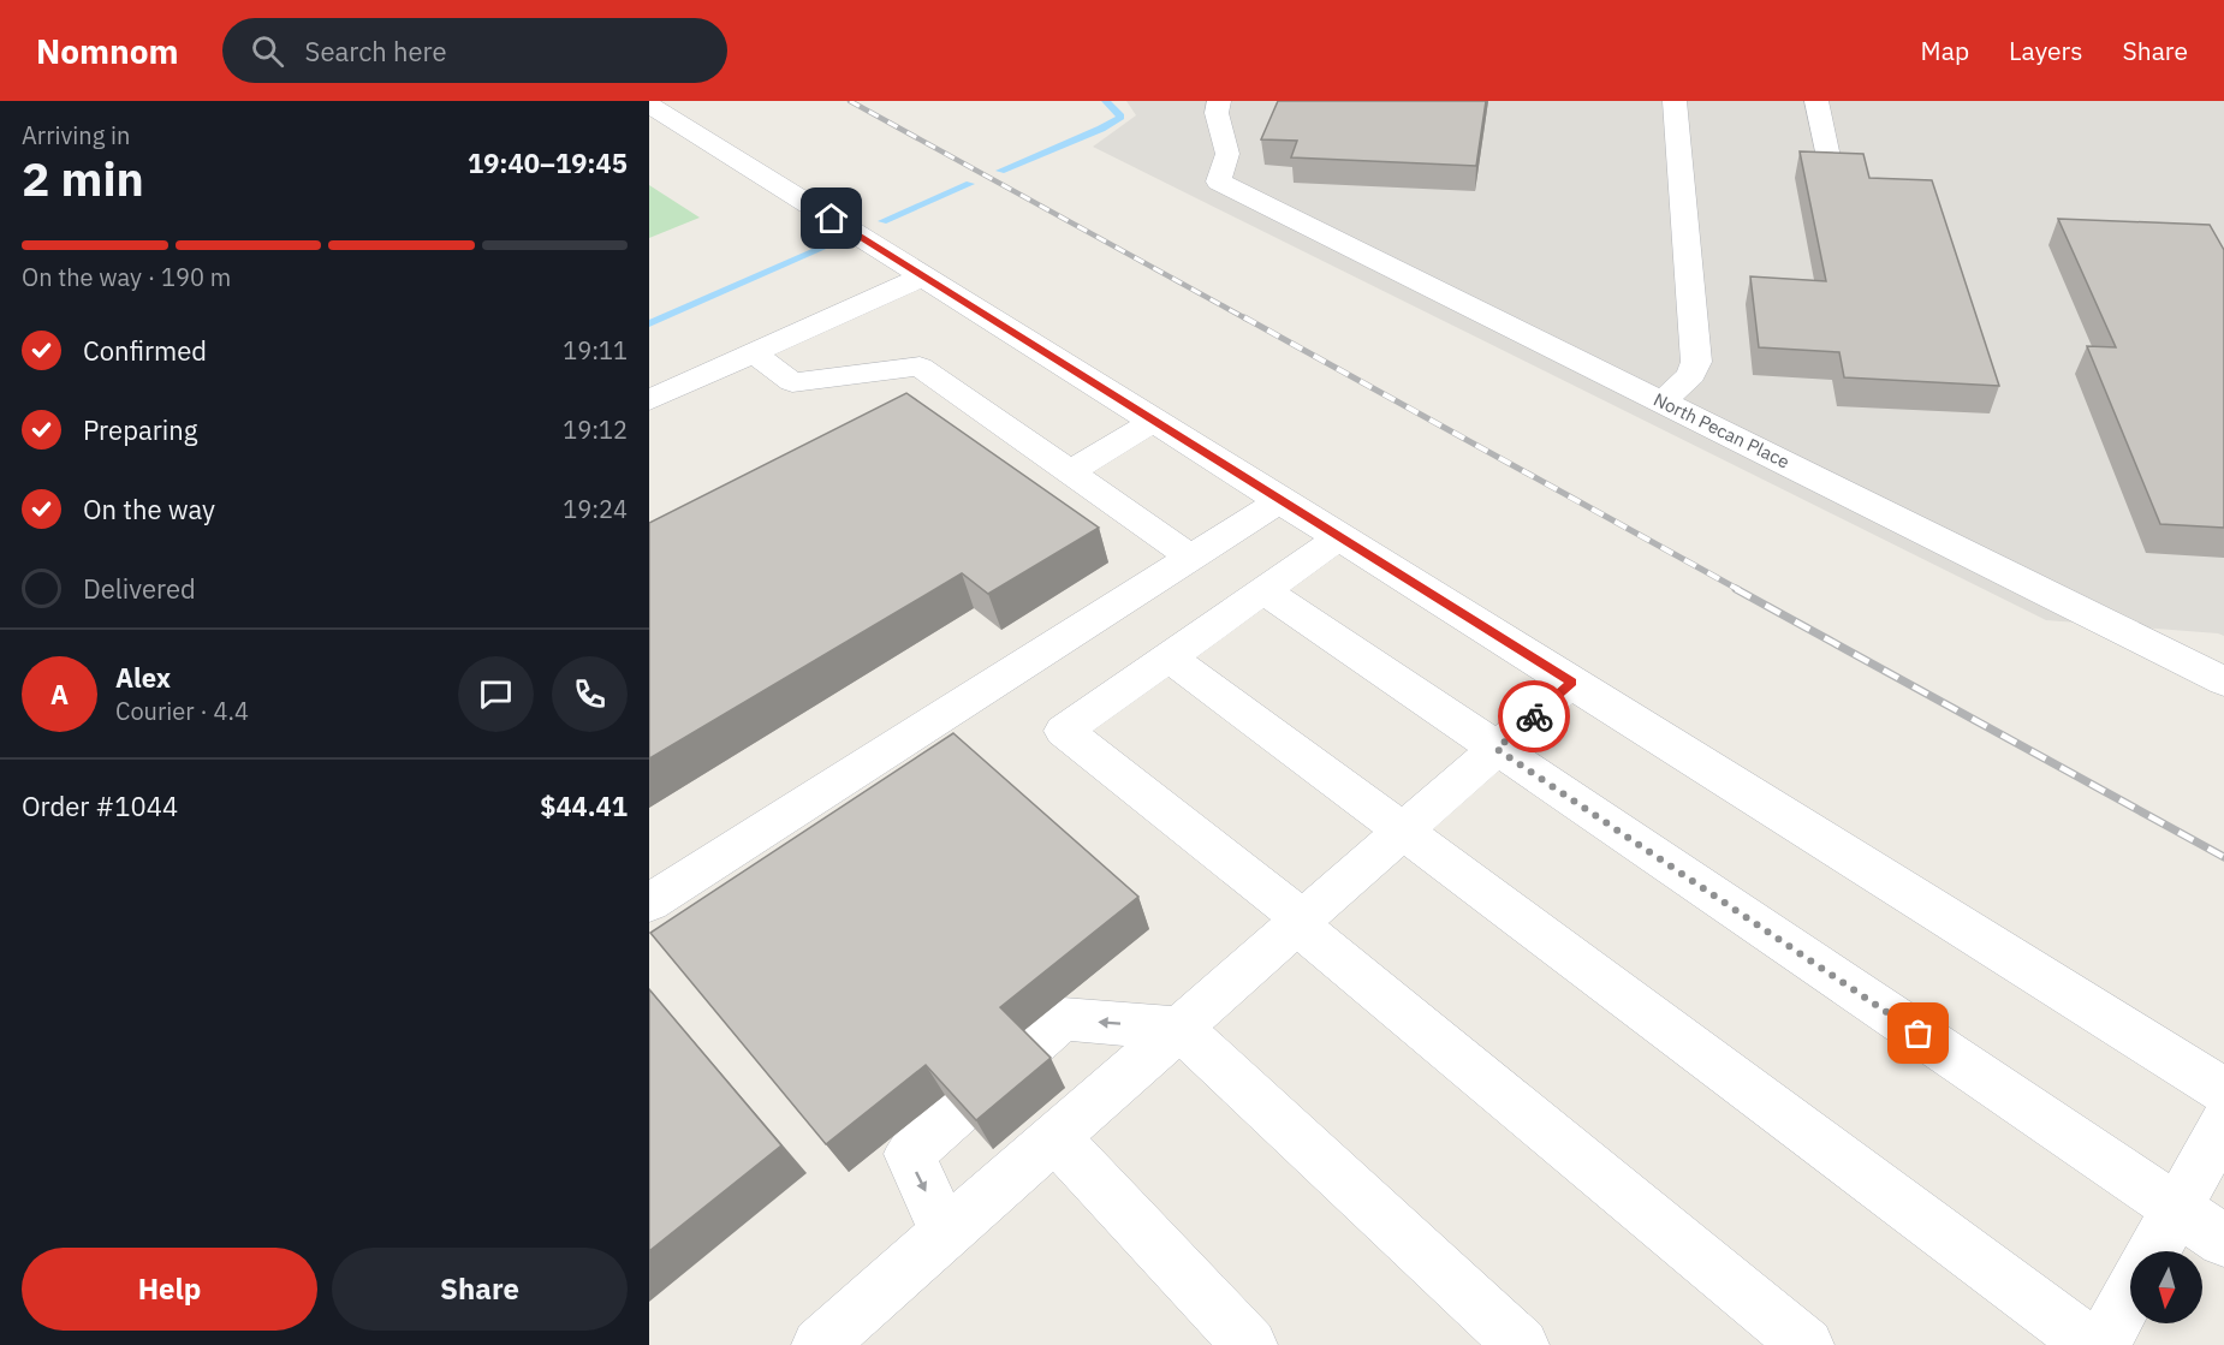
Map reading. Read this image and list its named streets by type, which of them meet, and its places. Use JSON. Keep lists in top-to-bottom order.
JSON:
{
  "streets": {
    "street": ["North Pecan Place"]
  },
  "north": "bottom",
  "page": {
    "header": "Nomnom",
    "search": "Search here",
    "nav": ["Map", "Layers", "Share"],
    "heading": ["2 min", "Arriving in", "19:40–19:45"],
    "panel": [
      "Alex",
      "Courier · 4.4",
      "Order #1044",
      "$44.41"
    ],
    "bar": "On the way · 190 m",
    "list": [
      ["Confirmed", "19:11"],
      ["Preparing", "19:12"],
      ["On the way", "19:24"],
      "Delivered"
    ],
    "round": "A",
    "buttons": ["Help", "Share"]
  }
}
